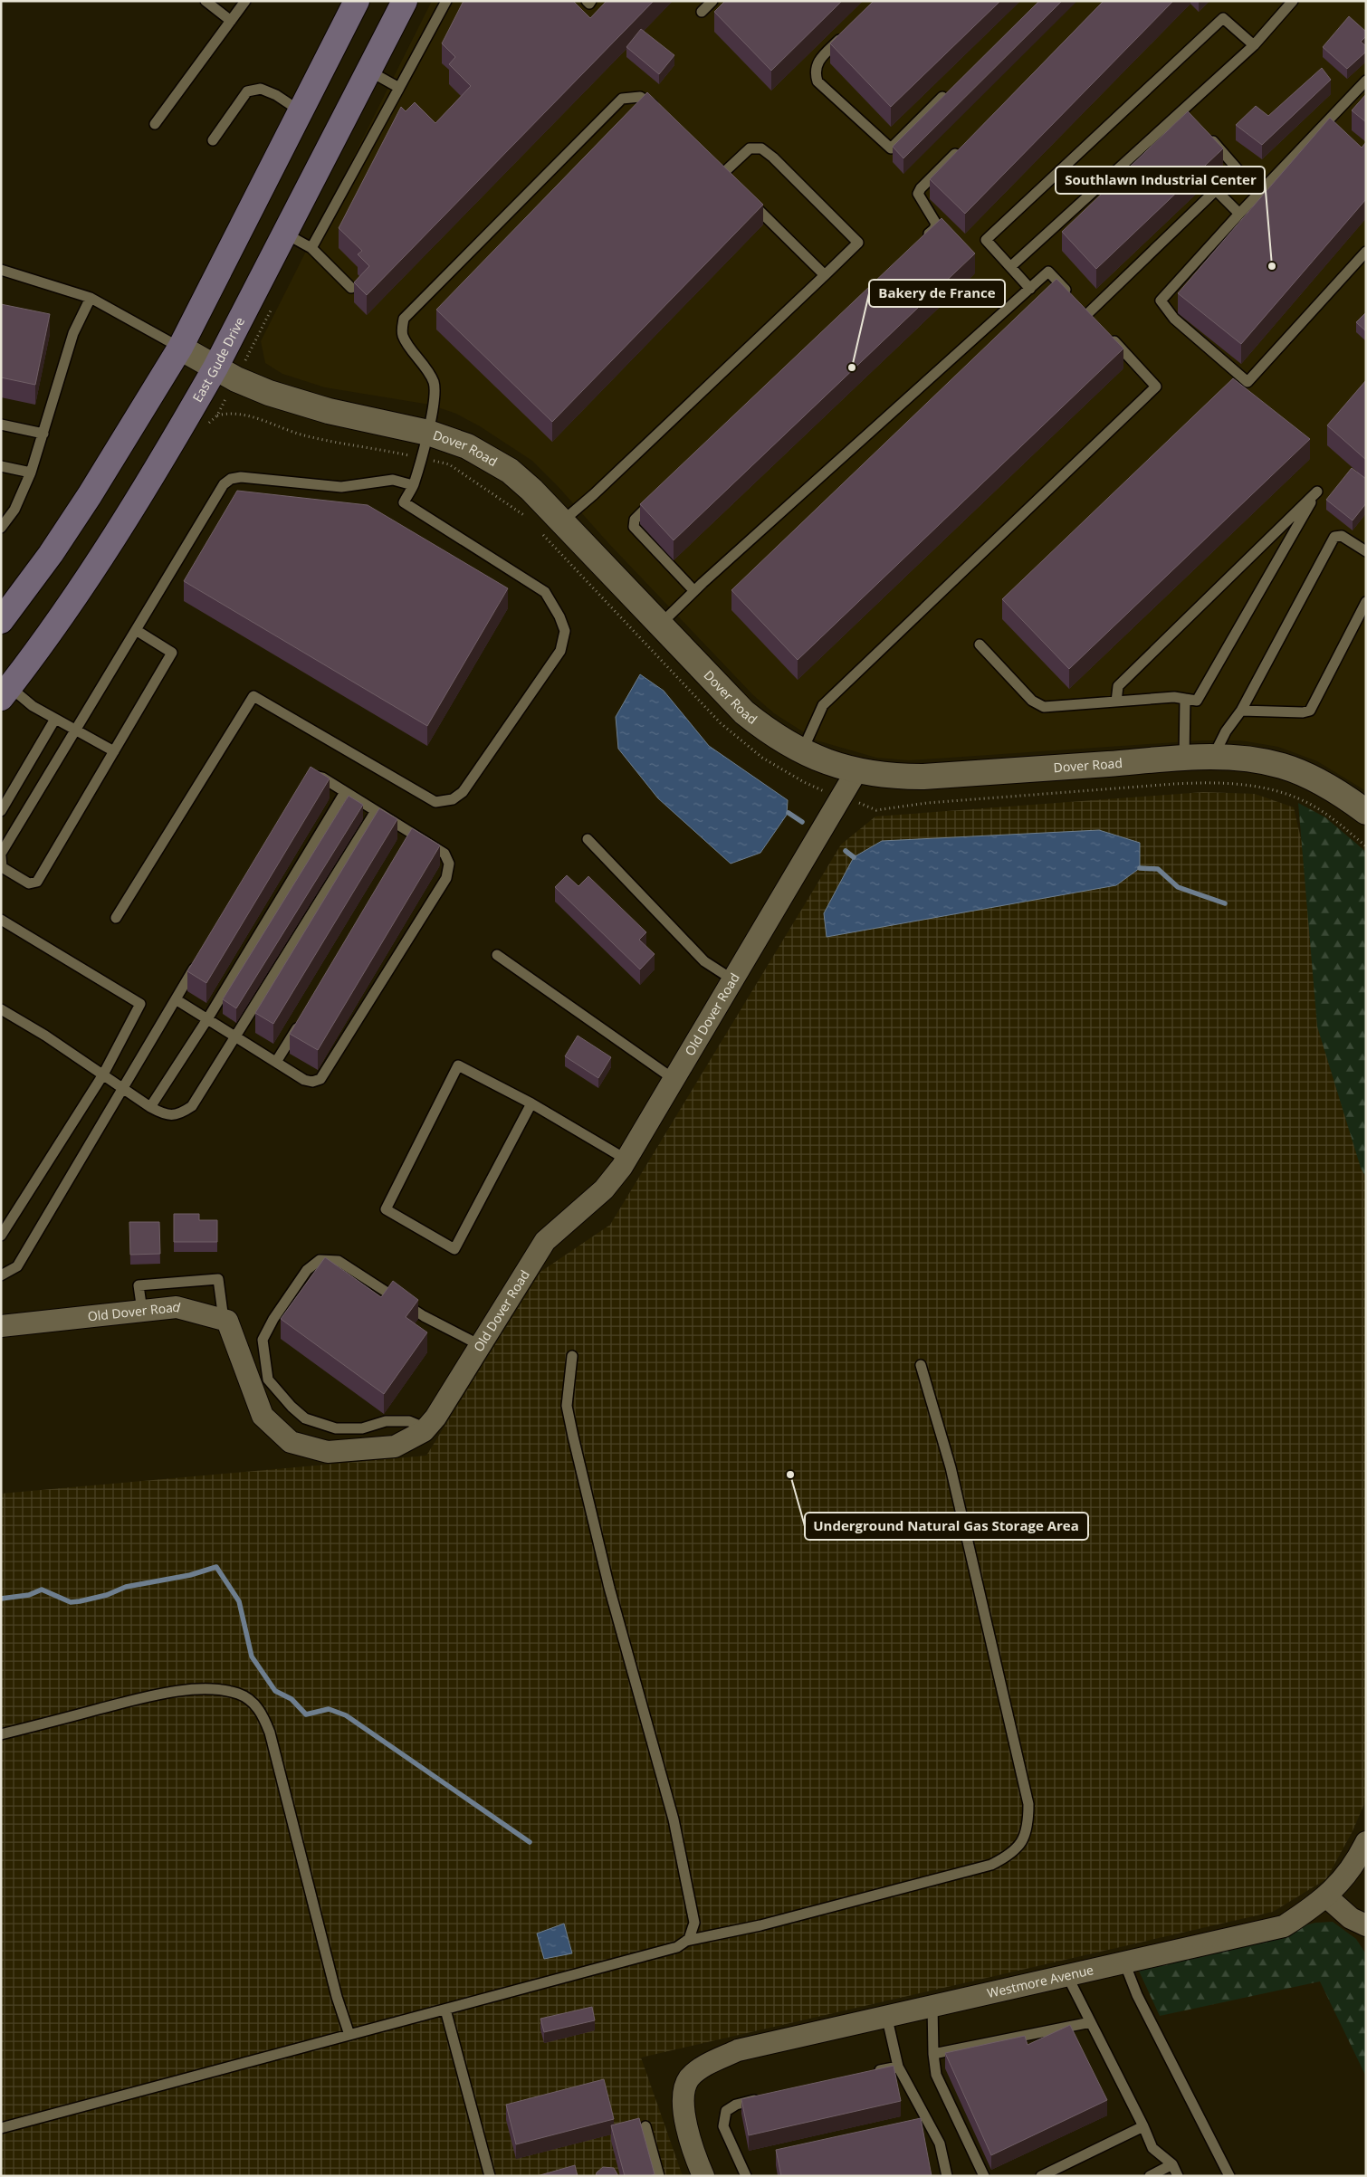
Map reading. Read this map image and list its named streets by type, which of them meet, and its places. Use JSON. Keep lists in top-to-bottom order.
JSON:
{
  "streets": {
    "main road": ["East Gude Drive"],
    "street": ["Dover Road", "Old Dover Road", "Westmore Avenue"]
  },
  "crossings": [
    ["East Gude Drive", "Dover Road"],
    ["Dover Road", "Old Dover Road"]
  ],
  "places": ["Southlawn Industrial Center", "Bakery de France", "Underground Natural Gas Storage Area"]
}
